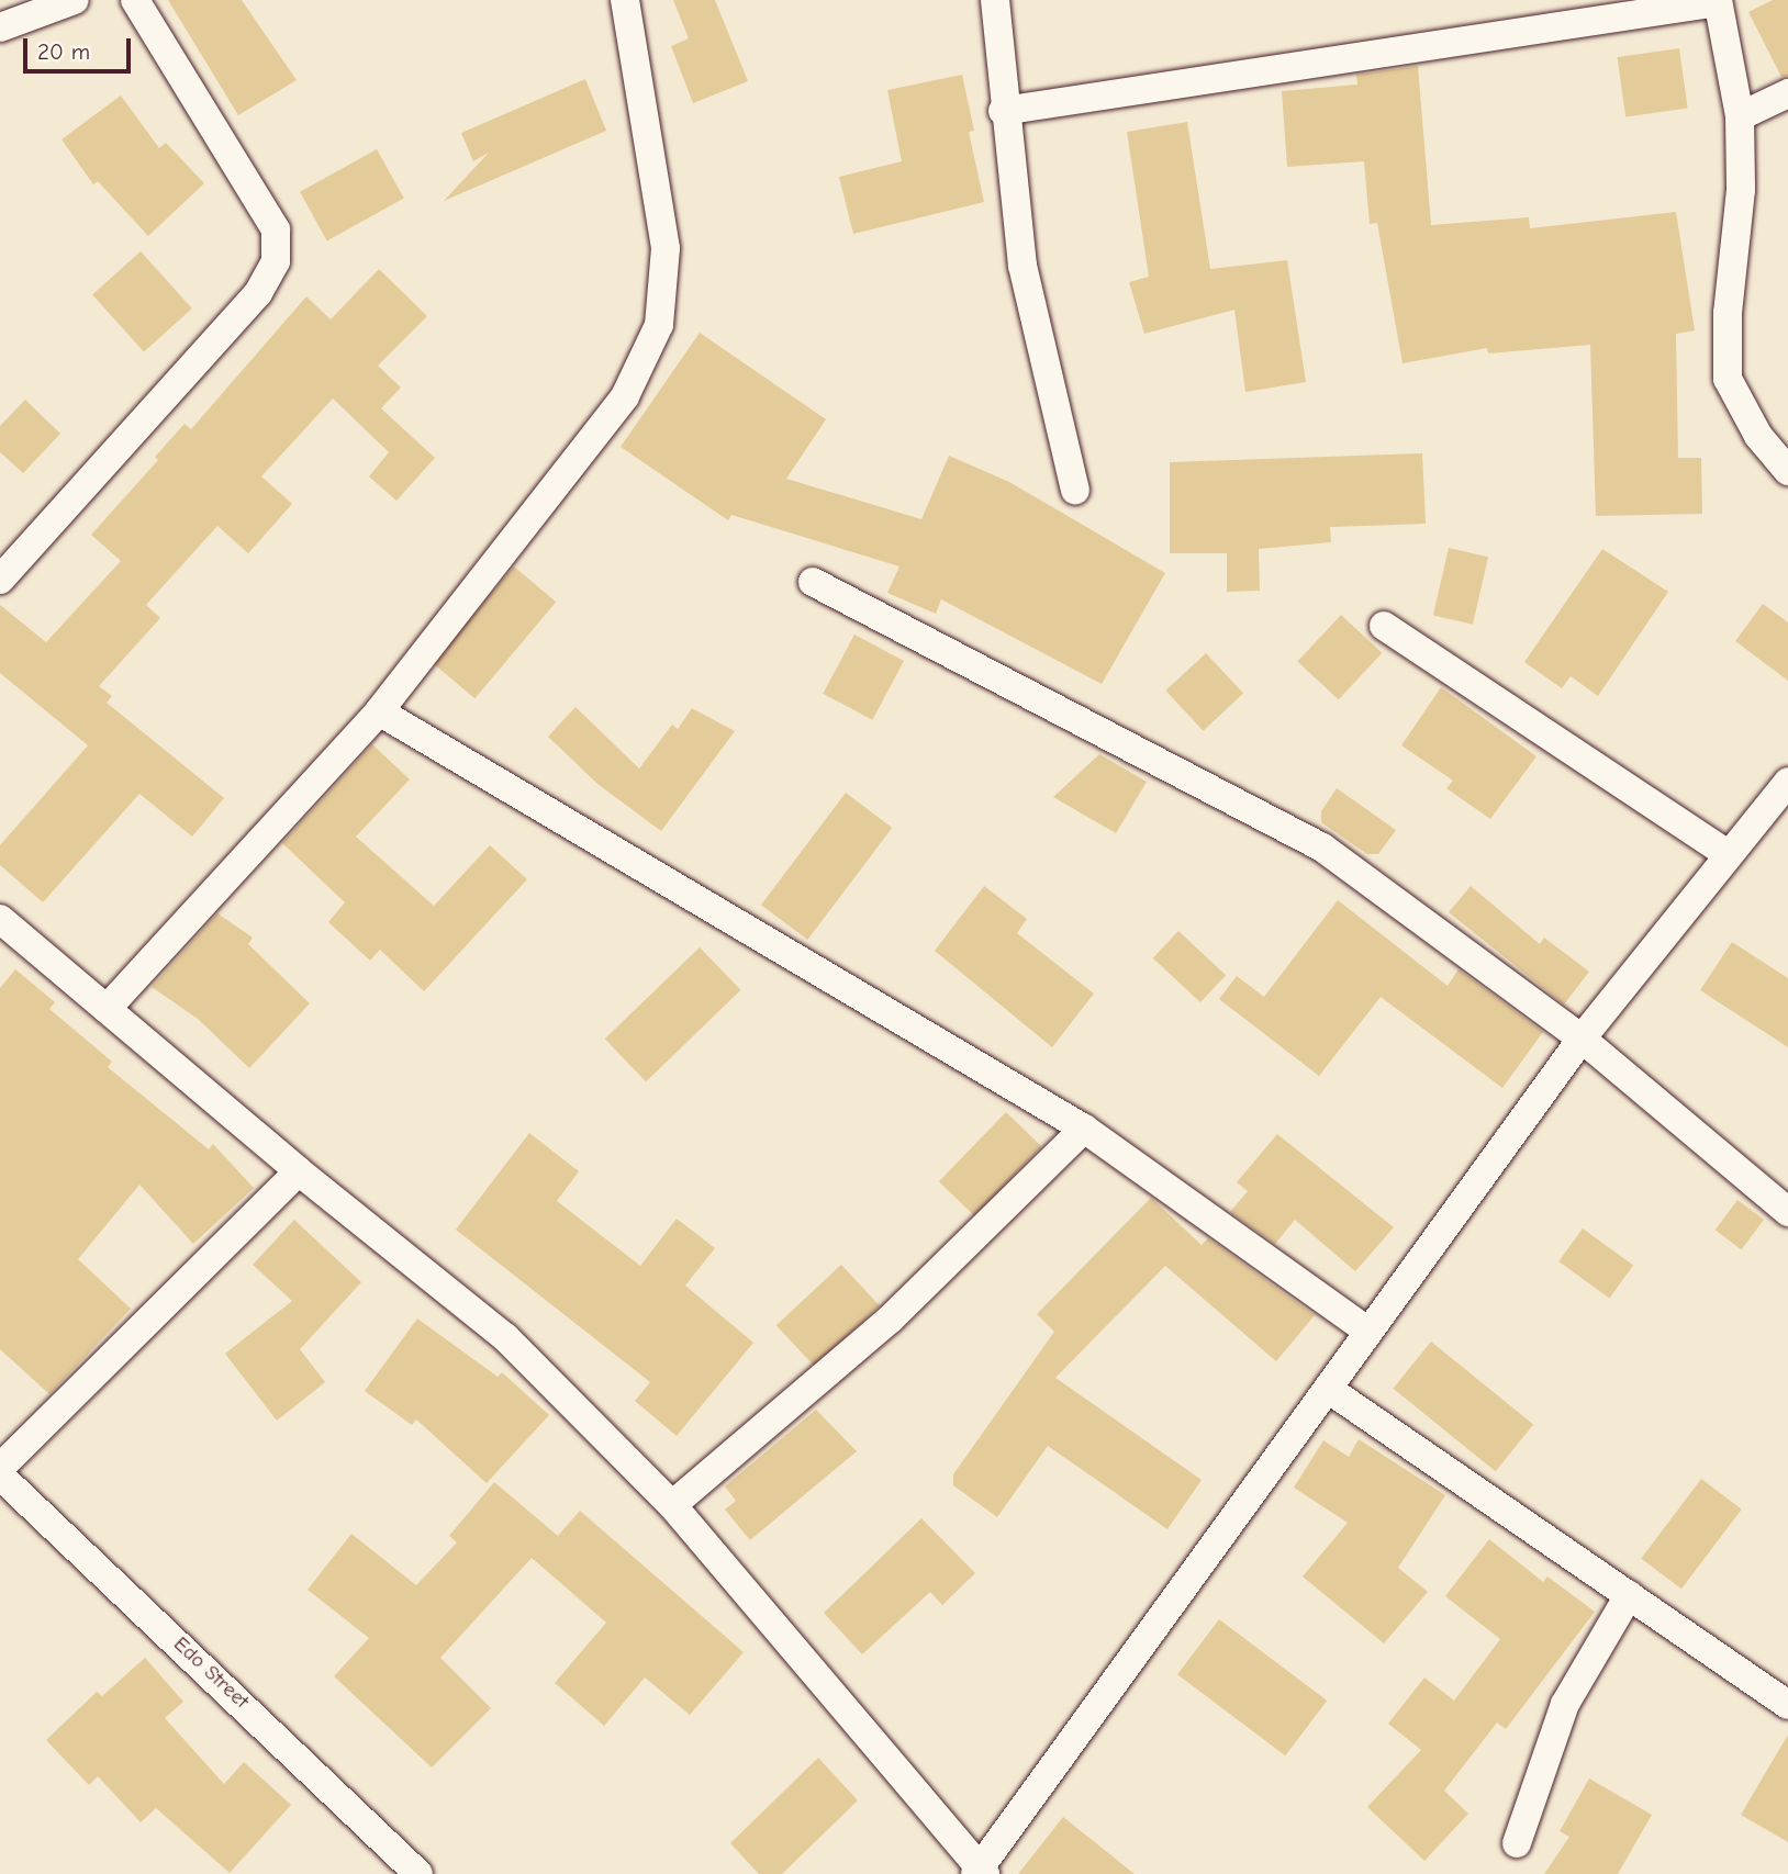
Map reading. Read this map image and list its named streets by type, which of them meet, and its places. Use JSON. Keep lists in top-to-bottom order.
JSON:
{
  "streets": {
    "street": ["Edo Street"]
  },
  "scale_bar": "20 m"
}
